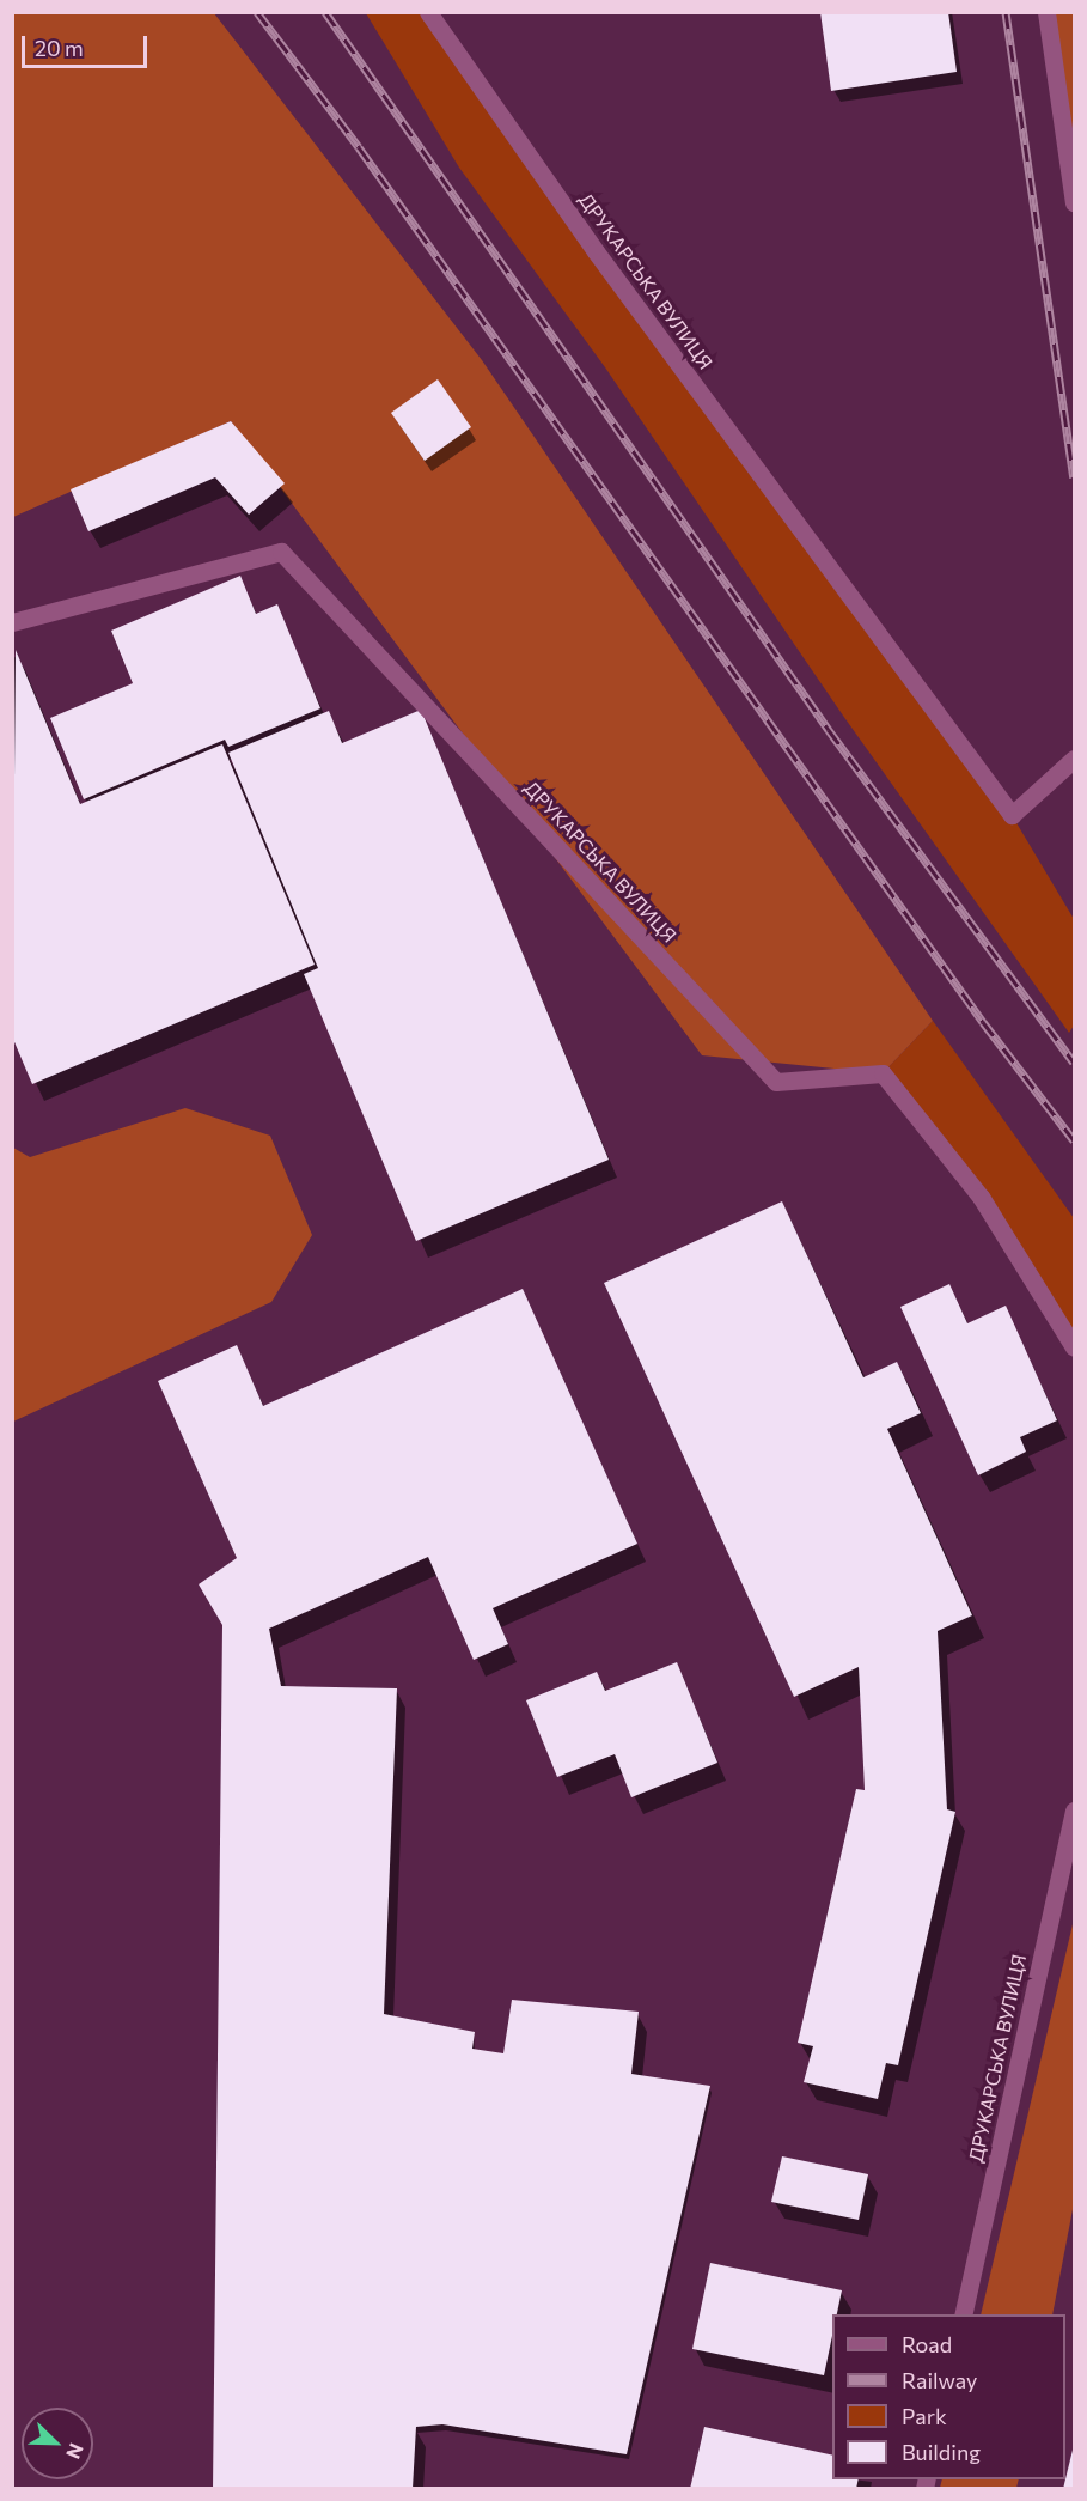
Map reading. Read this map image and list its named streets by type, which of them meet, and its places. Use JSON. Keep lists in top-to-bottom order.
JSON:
{
  "streets": {
    "street": ["ДРУКАРСЬКА ВУЛИЦЯ"]
  },
  "legend": [
    "Road",
    "Railway",
    "Park",
    "Building"
  ],
  "scale_bar": "20 m",
  "north": "bottom right"
}
